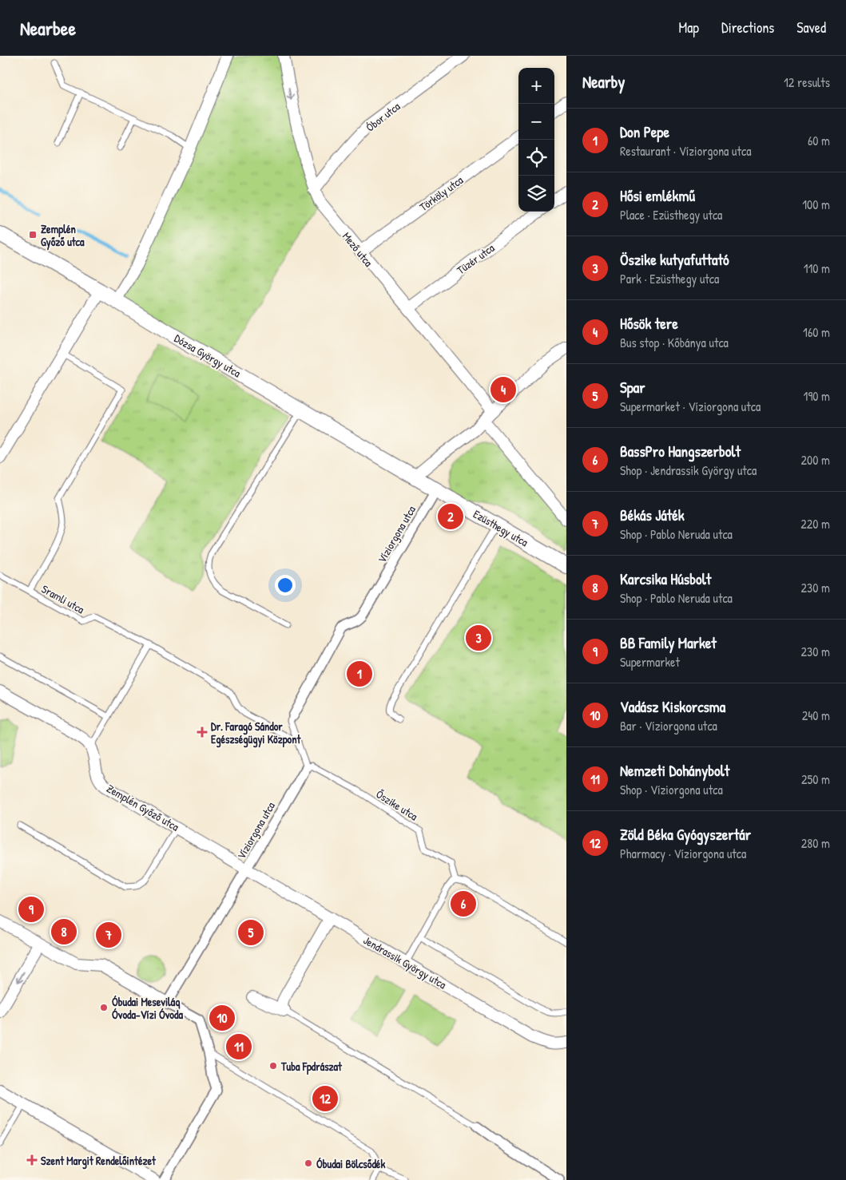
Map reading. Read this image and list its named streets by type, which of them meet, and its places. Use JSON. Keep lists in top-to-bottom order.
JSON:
{
  "streets": {
    "street": [
      "Óbor utca",
      "Törköly utca",
      "Mező utca",
      "Tüzér utca",
      "Dózsa György utca",
      "Ezüsthegy utca",
      "Víziorgona utca",
      "Zemplén Győző utca",
      "Jendrassik György utca"
    ],
    "lane": ["Sramli utca", "Őszike utca"]
  },
  "crossings": [
    ["Óbor utca", "Mező utca"],
    ["Törköly utca", "Mező utca"],
    ["Mező utca", "Tüzér utca"],
    ["Dózsa György utca", "Ezüsthegy utca"],
    ["Ezüsthegy utca", "Víziorgona utca"],
    ["Víziorgona utca", "Sramli utca"],
    ["Víziorgona utca", "Őszike utca"],
    ["Víziorgona utca", "Zemplén Győző utca"],
    ["Víziorgona utca", "Jendrassik György utca"],
    ["Zemplén Győző utca", "Jendrassik György utca"]
  ],
  "places": {
    "transit": ["Zemplén Győző utca"],
    "health": ["Dr. Faragó Sándor Egészségügyi Központ", "Szent Margit Rendelőintézet"],
    "other": ["Óbudai Mesevilág Óvoda-Vízi Óvoda", "Tuba Fpdrászat", "Óbudai Bölcsődék"]
  },
  "page": {
    "header": "Nearbee",
    "nav": ["Map", "Directions", "Saved"],
    "heading": ["Nearby", "12 results"],
    "map_buttons": ["+", "−"],
    "list": [
      {
        "mark": "1",
        "name": "Don Pepe",
        "note": "Restaurant · Víziorgona utca",
        "value": "60 m"
      },
      {
        "mark": "2",
        "name": "Hősi emlékmű",
        "note": "Place · Ezüsthegy utca",
        "value": "100 m"
      },
      {
        "mark": "3",
        "name": "Öszike kutyafuttató",
        "note": "Park · Ezüsthegy utca",
        "value": "110 m"
      },
      {
        "mark": "4",
        "name": "Hősök tere",
        "note": "Bus stop · Kőbánya utca",
        "value": "160 m"
      },
      {
        "mark": "5",
        "name": "Spar",
        "note": "Supermarket · Víziorgona utca",
        "value": "190 m"
      },
      {
        "mark": "6",
        "name": "BassPro Hangszerbolt",
        "note": "Shop · Jendrassik György utca",
        "value": "200 m"
      },
      {
        "mark": "7",
        "name": "Békás Játék",
        "note": "Shop · Pablo Neruda utca",
        "value": "220 m"
      },
      {
        "mark": "8",
        "name": "Karcsika Húsbolt",
        "note": "Shop · Pablo Neruda utca",
        "value": "230 m"
      },
      {
        "mark": "9",
        "name": "BB Family Market",
        "note": "Supermarket",
        "value": "230 m"
      },
      {
        "mark": "10",
        "name": "Vadász Kiskorcsma",
        "note": "Bar · Víziorgona utca",
        "value": "240 m"
      },
      {
        "mark": "11",
        "name": "Nemzeti Dohánybolt",
        "note": "Shop · Víziorgona utca",
        "value": "250 m"
      },
      {
        "mark": "12",
        "name": "Zöld Béka Gyógyszertár",
        "note": "Pharmacy · Víziorgona utca",
        "value": "280 m"
      }
    ],
    "pins": [
      "4",
      "2",
      "3",
      "1",
      "6",
      "9",
      "8",
      "5",
      "7",
      "10",
      "11",
      "12"
    ]
  }
}
